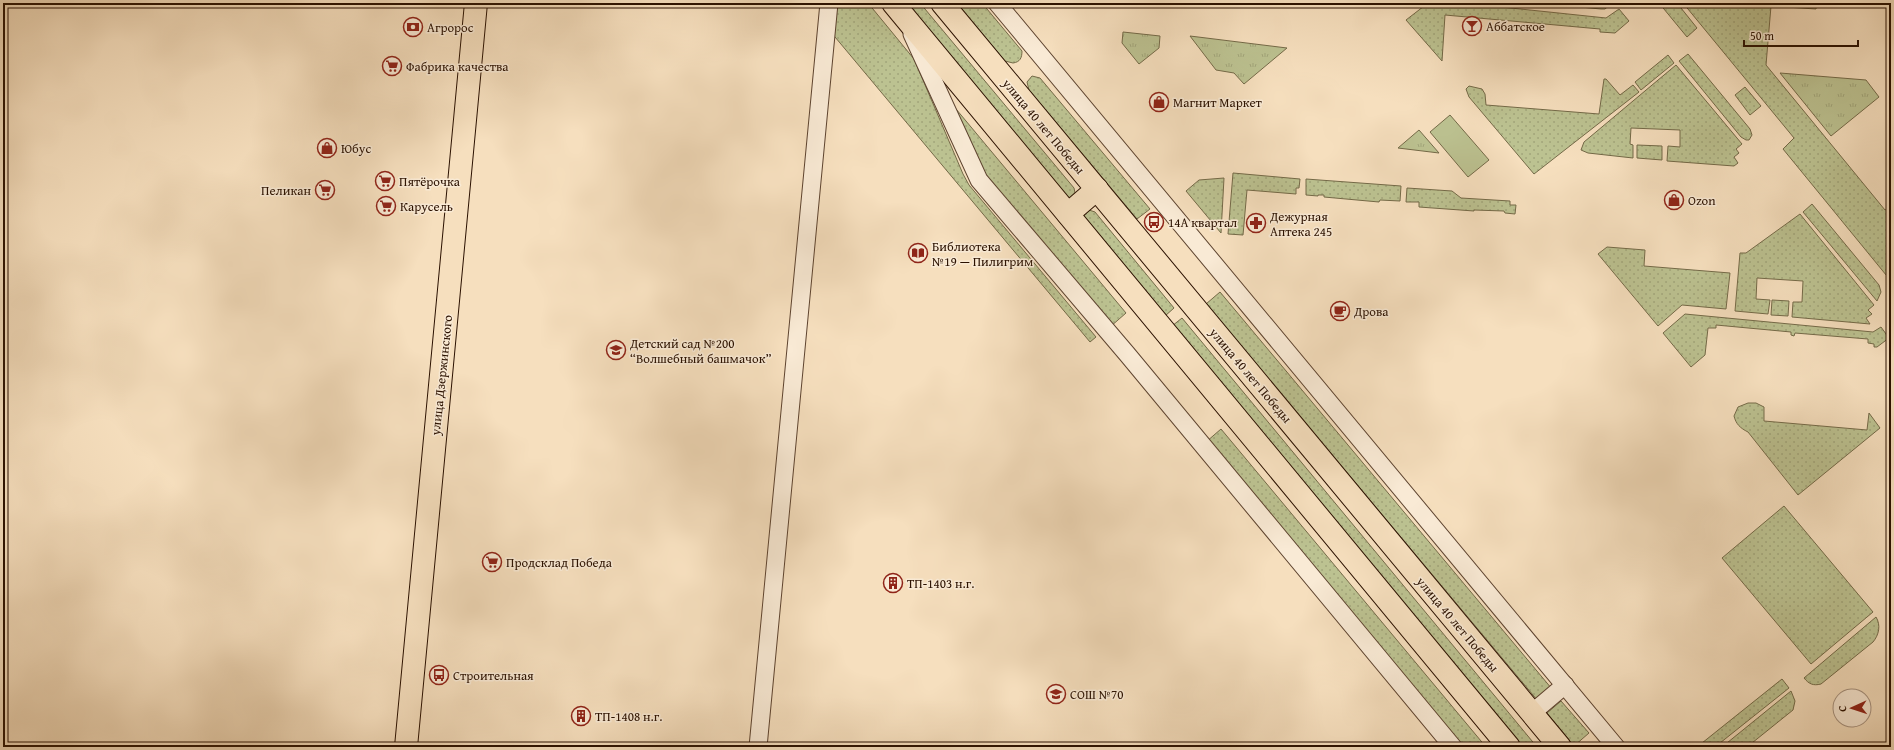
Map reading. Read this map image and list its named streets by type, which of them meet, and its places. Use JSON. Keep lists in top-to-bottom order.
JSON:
{
  "streets": {
    "main road": ["улица 40 лет Победы", "улица Дзержинского"]
  },
  "places": {
    "bar": ["Аббатское"],
    "bank": ["Агророс"],
    "supermarket": [
      "Фабрика качества",
      "Пятёрочка",
      "Пеликан",
      "Карусель",
      "Продсклад Победа"
    ],
    "shop": ["Магнит Маркет", "Юбус", "Ozon"],
    "bus stop": ["14А квартал", "Строительная"],
    "pharmacy": ["Дежурная Аптека 245"],
    "library": ["Библиотека №19 — Пилигрим"],
    "cafe": ["Дрова"],
    "school or university": ["Детский сад №200 “Волшебный башмачок”", "СОШ №70"],
    "building": ["ТП-1403 н.г.", "ТП-1408 н.г."]
  },
  "scale_bar": "50 m",
  "north": "left"
}
